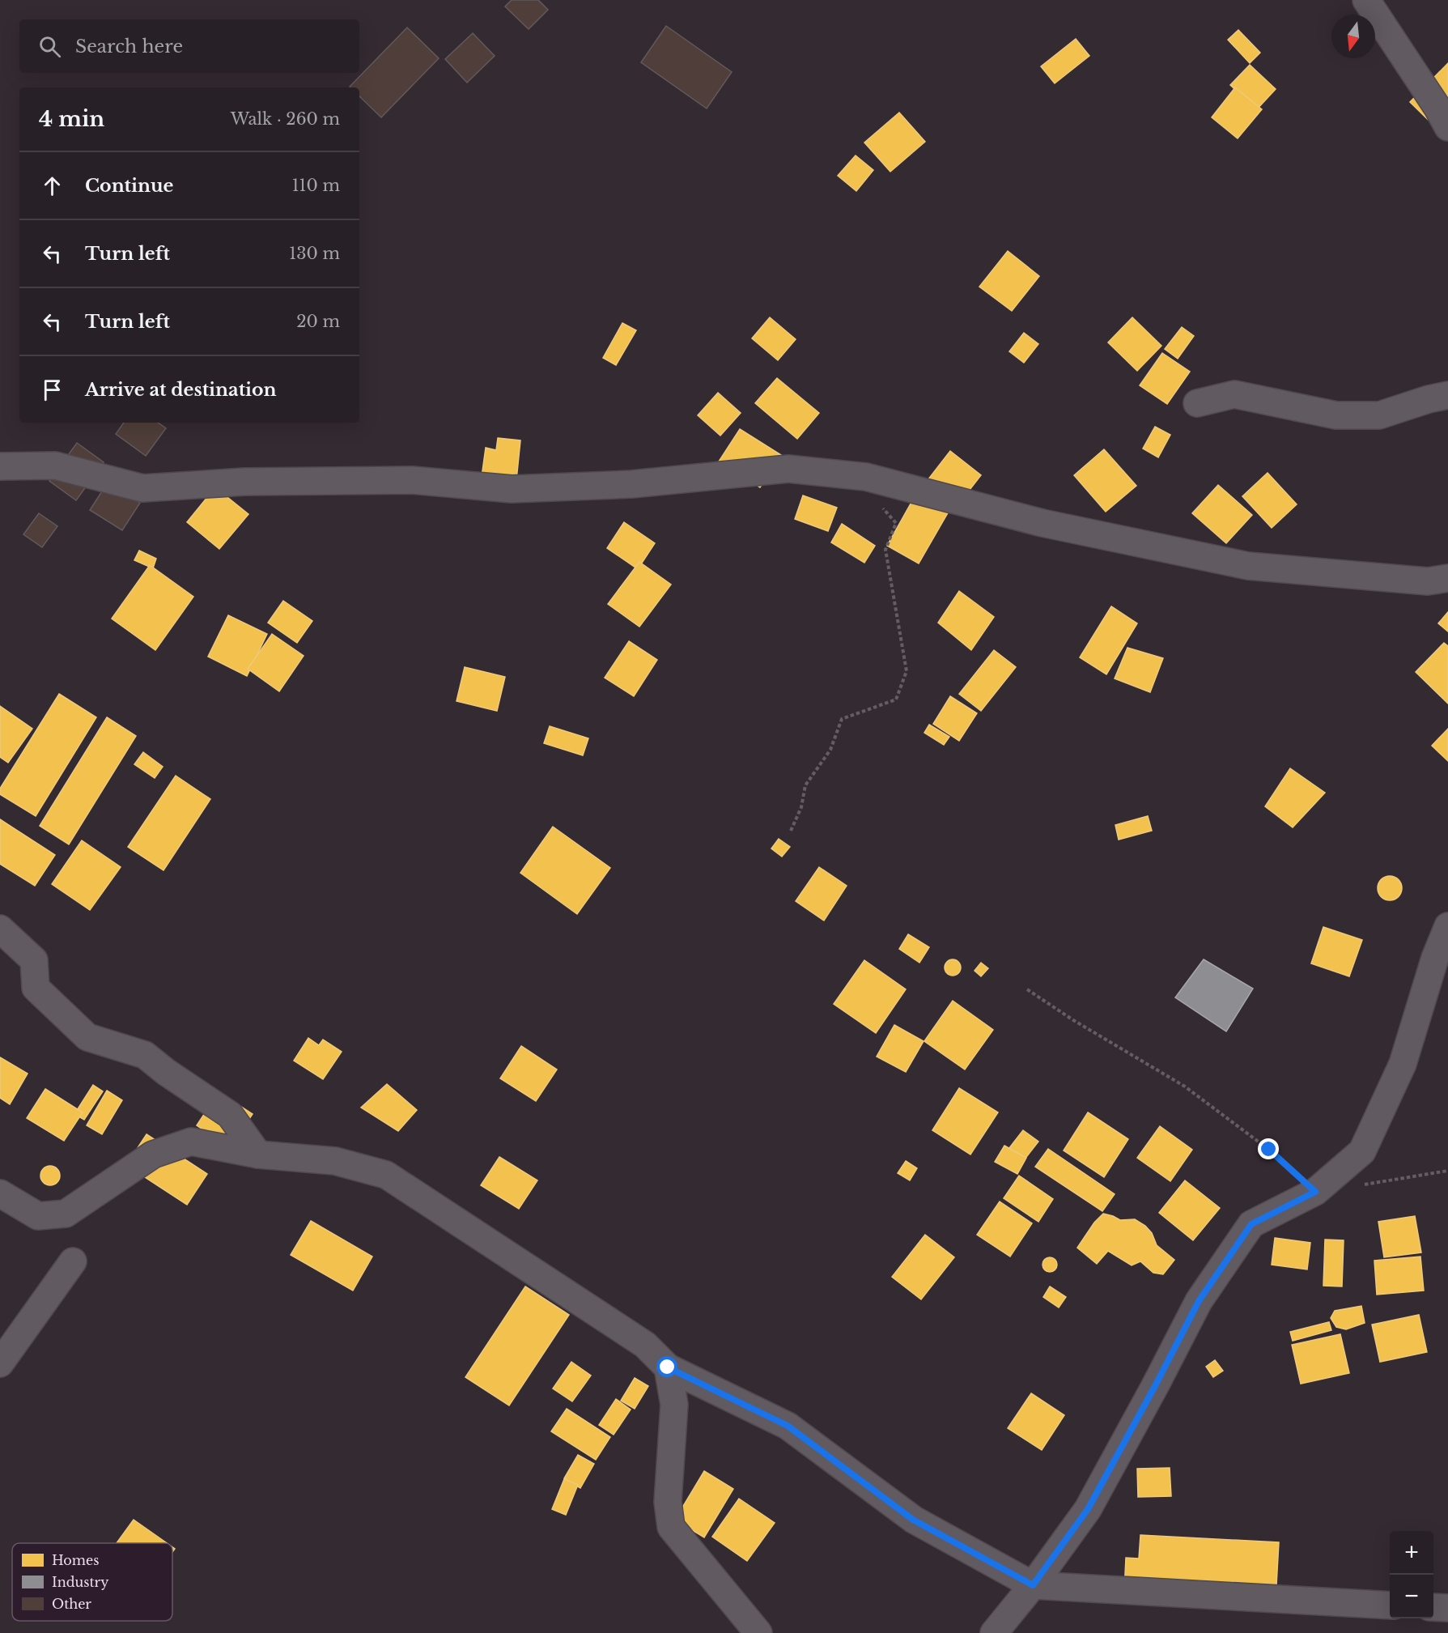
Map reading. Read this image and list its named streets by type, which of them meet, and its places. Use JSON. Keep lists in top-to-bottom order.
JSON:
{
  "legend": ["Homes", "Industry", "Other"],
  "north": "bottom",
  "page": {
    "search": "Search here",
    "heading": ["4 min", "Walk · 260 m"],
    "list": [
      ["Continue", "110 m"],
      ["Turn left", "130 m"],
      ["Turn left", "20 m"],
      "Arrive at destination"
    ],
    "map_buttons": ["+", "−"]
  }
}
